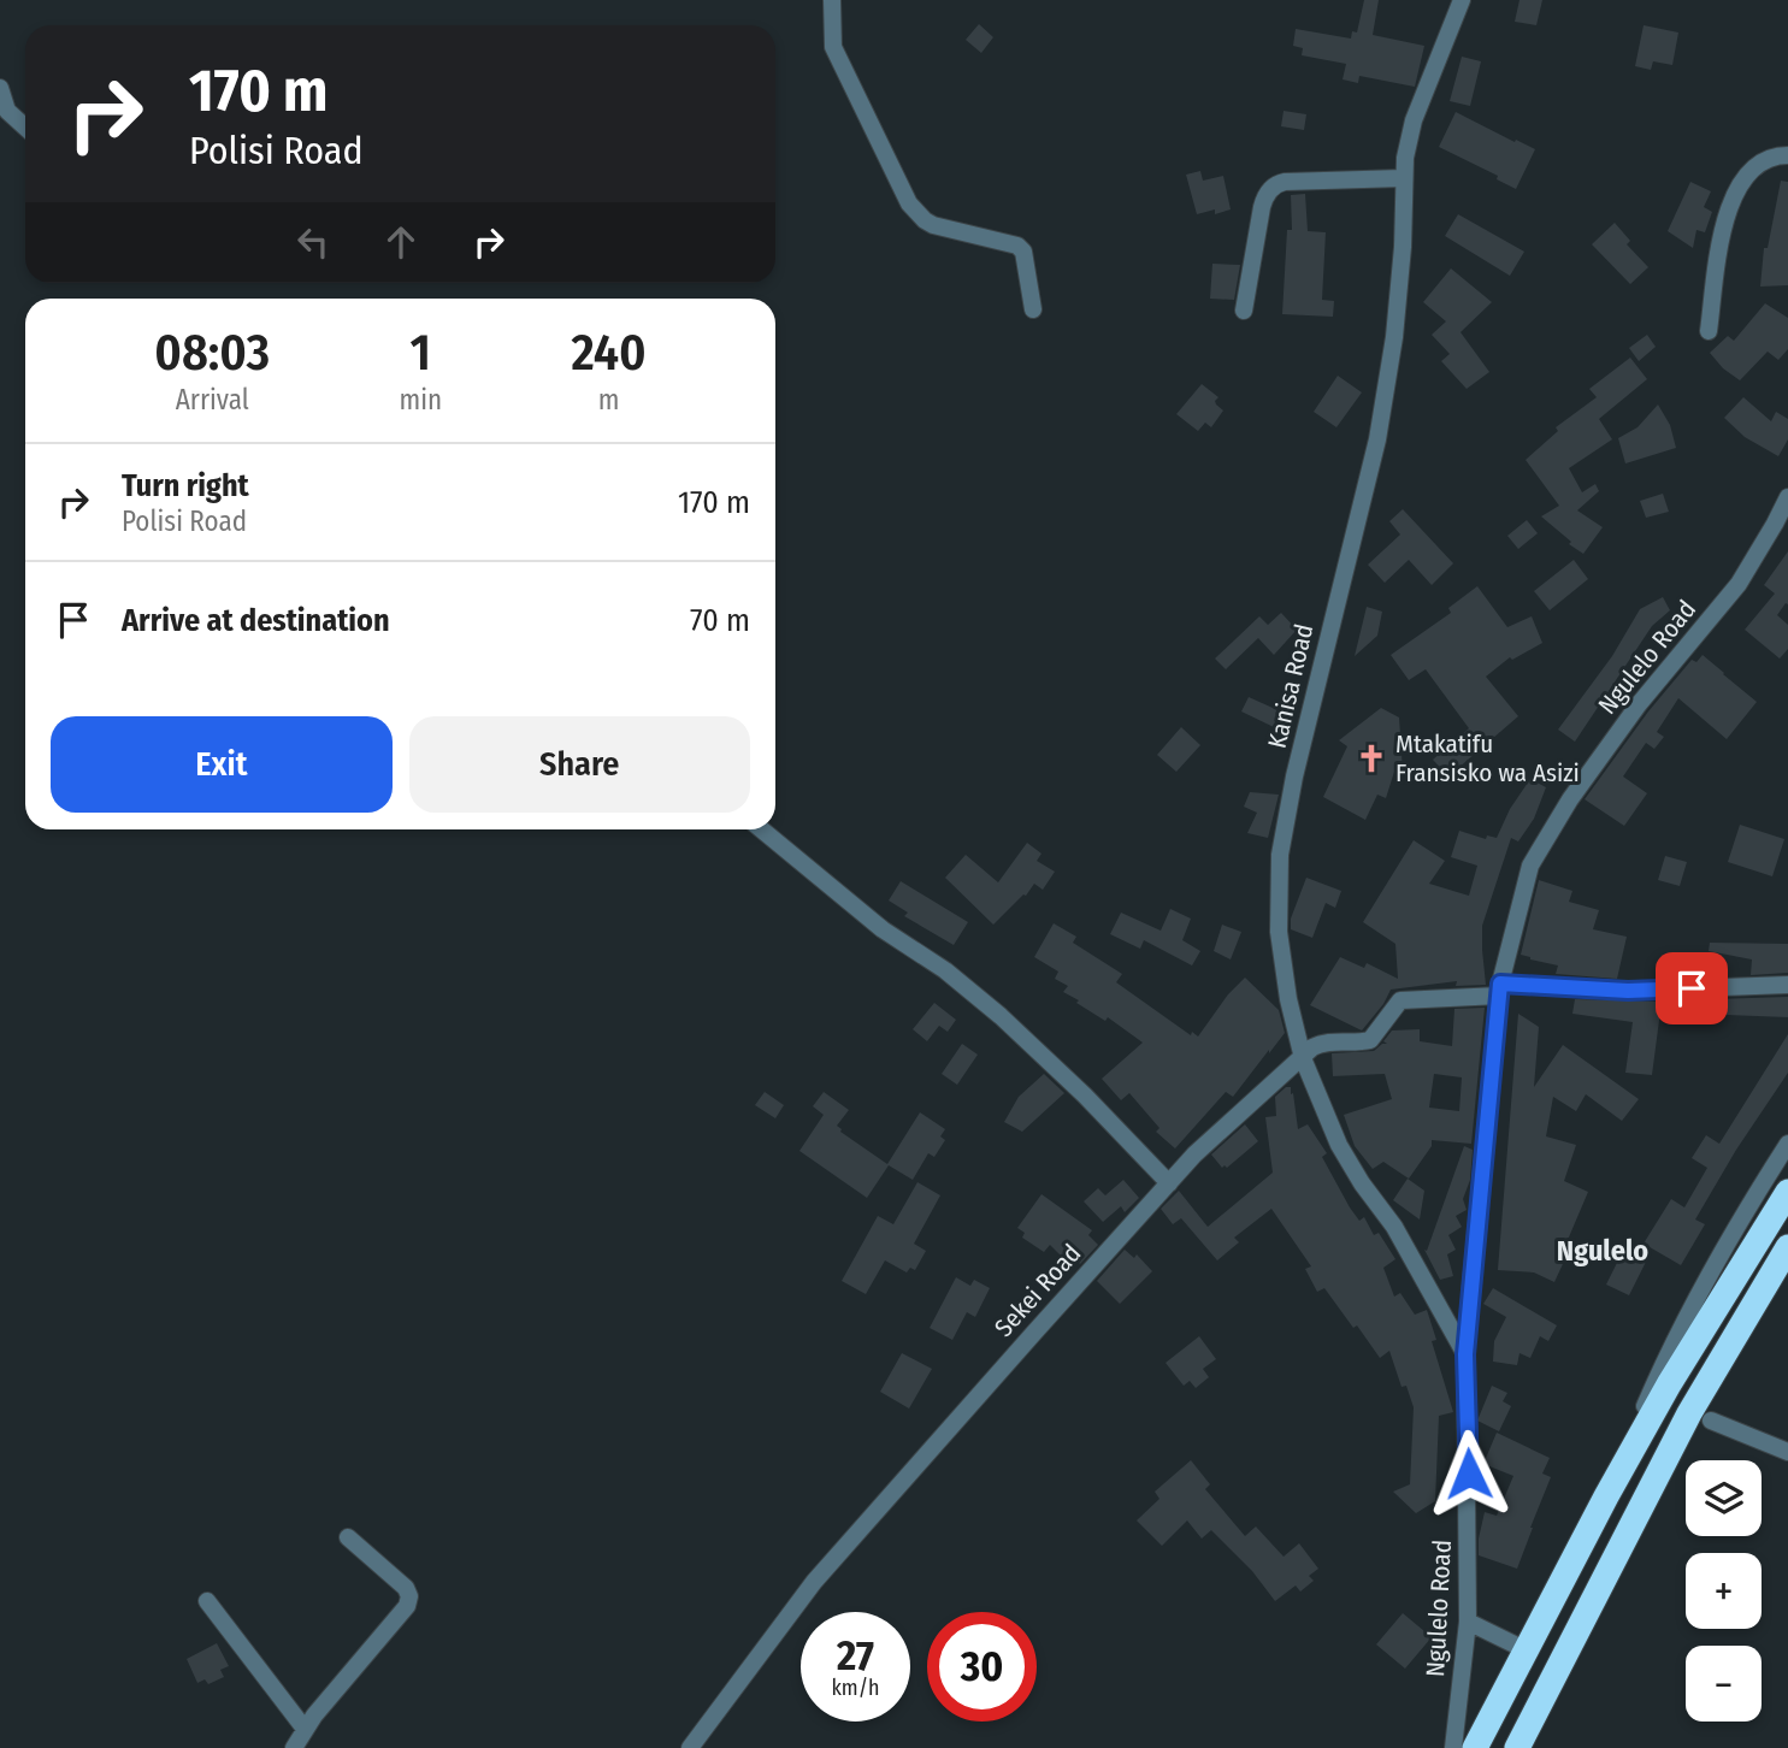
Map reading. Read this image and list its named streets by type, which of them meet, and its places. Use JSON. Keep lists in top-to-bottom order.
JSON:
{
  "streets": {
    "street": ["Ngulelo Road", "Kanisa Road", "Sekei Road"]
  },
  "crossings": [
    ["Ngulelo Road", "Kanisa Road"],
    ["Ngulelo Road", "Sekei Road"],
    ["Kanisa Road", "Sekei Road"]
  ],
  "districts": ["Ngulelo"],
  "places": {
    "church": ["Mtakatifu Fransisko wa Asizi"]
  },
  "page": {
    "turn": ["170 m", "Polisi Road"],
    "eta": [
      "08:03",
      "Arrival",
      "1",
      "min",
      "240",
      "m"
    ],
    "list": [
      {
        "name": "Turn right",
        "note": "Polisi Road",
        "value": "170 m"
      },
      {
        "name": "Arrive at destination",
        "value": "70 m"
      }
    ],
    "buttons": ["Exit", "Share"],
    "map_buttons": ["+", "−"],
    "speed": "27 km/h",
    "limit": "30"
  }
}
